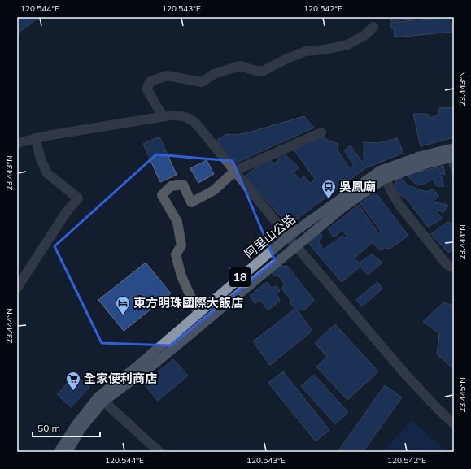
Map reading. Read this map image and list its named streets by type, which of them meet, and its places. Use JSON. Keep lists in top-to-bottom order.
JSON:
{
  "streets": {
    "main road": ["阿里山公路", "18"]
  },
  "places": {
    "bus stop": ["吳鳳廟"],
    "hotel": ["東方明珠國際大飯店"],
    "supermarket": ["全家便利商店"]
  },
  "scale_bar": "50 m",
  "coordinates": [
    "120.544°E",
    "120.543°E",
    "120.542°E",
    "23.443°N",
    "23.444°N",
    "23.445°N"
  ]
}
